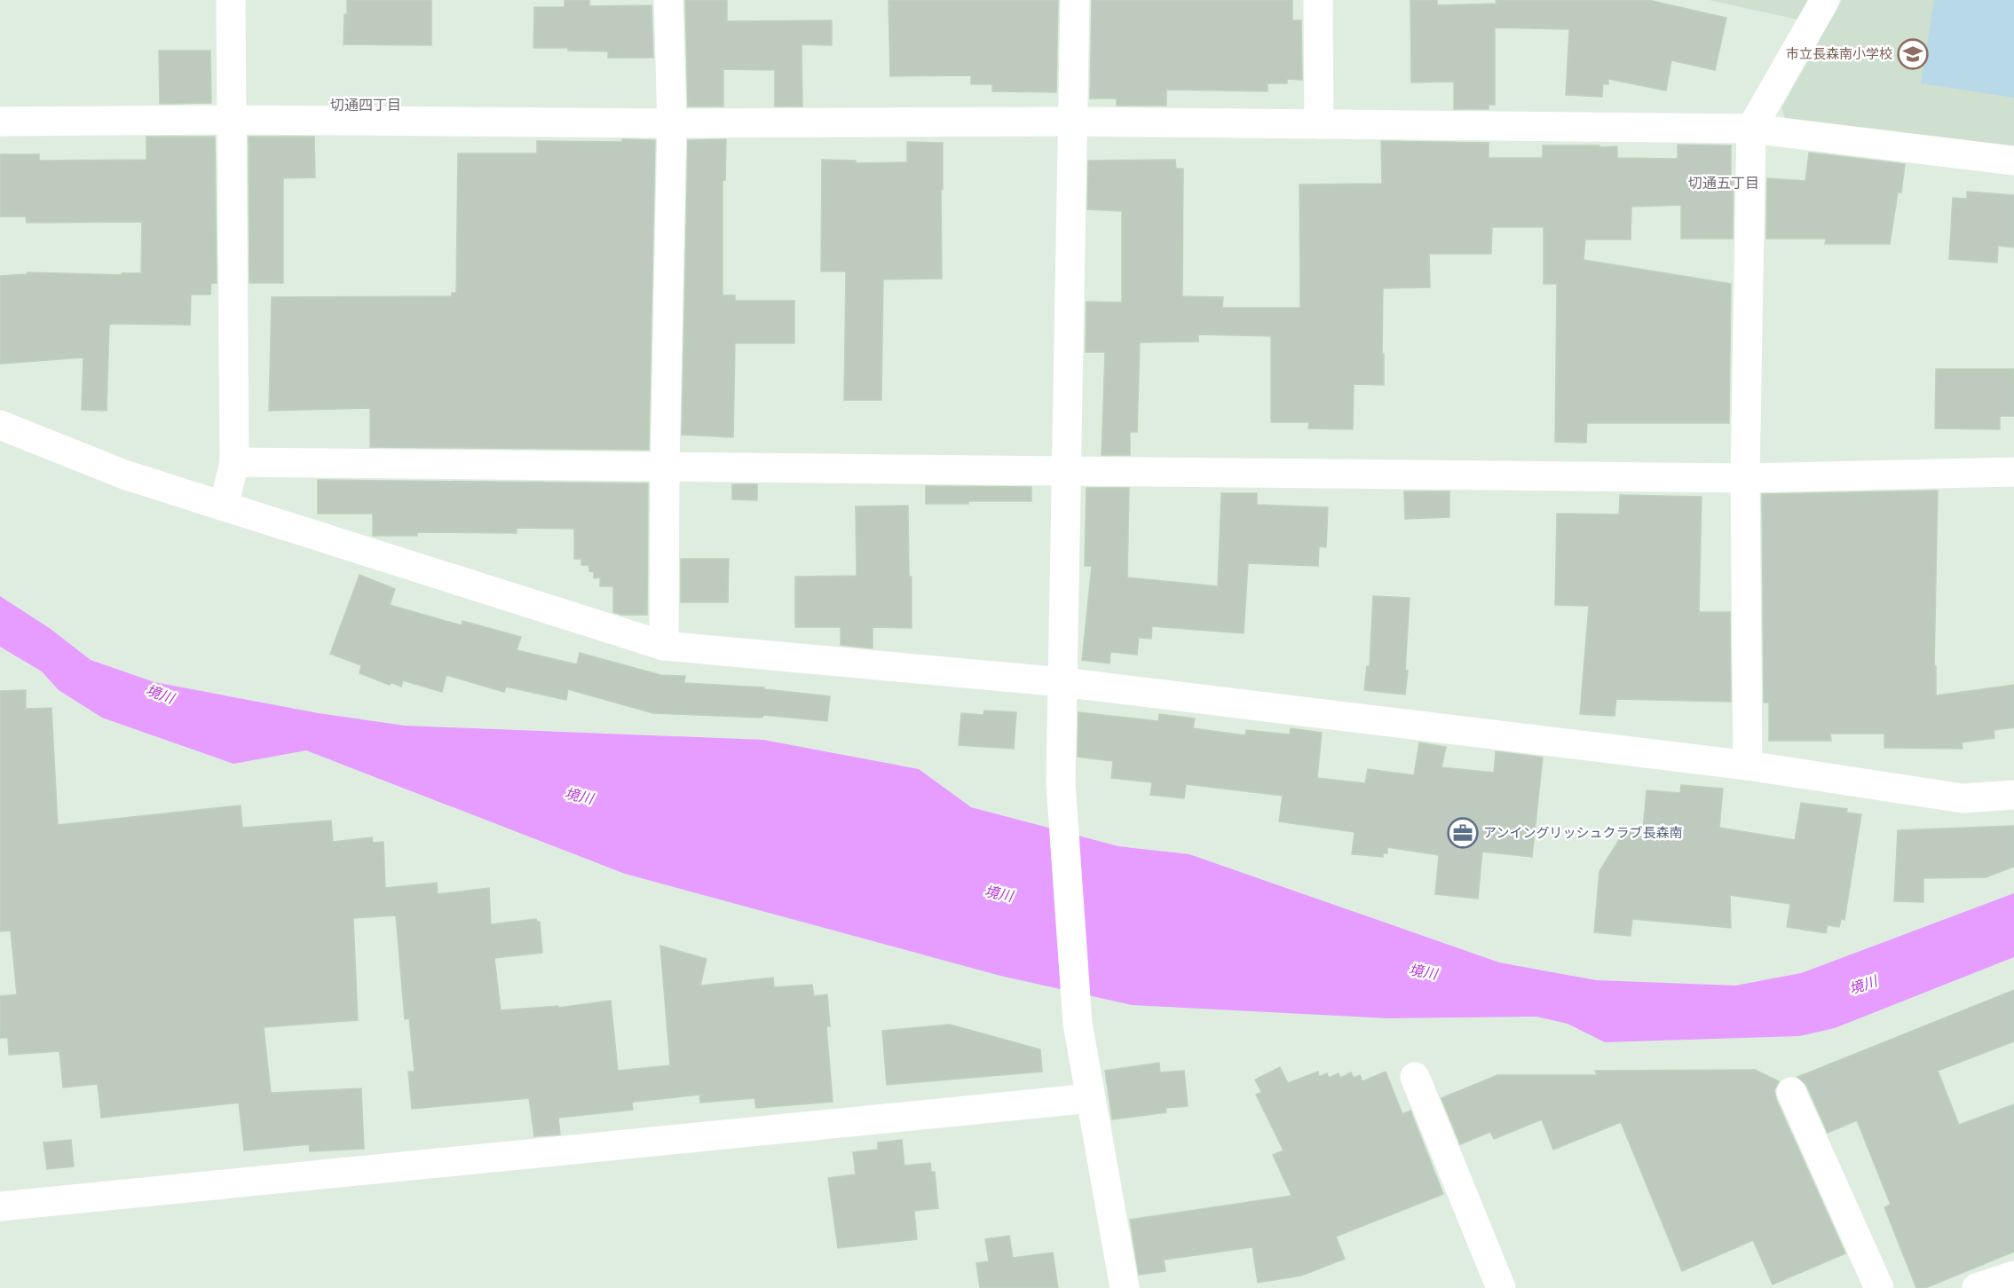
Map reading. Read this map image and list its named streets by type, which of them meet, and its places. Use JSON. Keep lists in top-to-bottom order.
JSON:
{
  "districts": ["切通四丁目", "切通五丁目"],
  "water": ["境川"],
  "places": {
    "school or university": ["市立長森南小学校"],
    "office": ["アンイングリッシュクラブ長森南"]
  }
}
